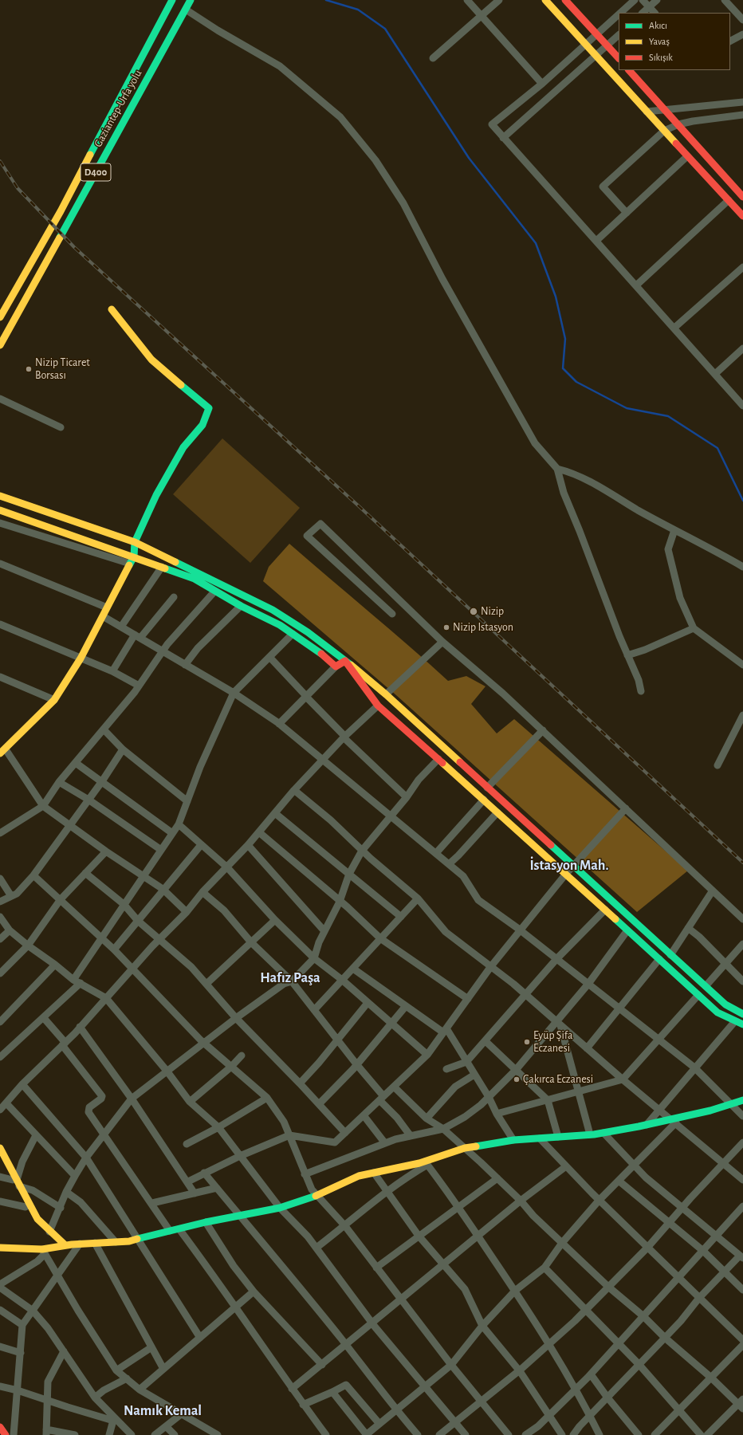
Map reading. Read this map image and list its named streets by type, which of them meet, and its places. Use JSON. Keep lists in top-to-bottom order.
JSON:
{
  "streets": {
    "main road": ["Gaziantep-Urfa yolu", "D400"]
  },
  "districts": ["İstasyon Mah.", "Hafız Paşa", "Namık Kemal"],
  "places": [
    "Nizip Ticaret Borsası",
    "Nizip",
    "Nizip Istasyon",
    "Eyüp Şifa Eczanesi",
    "Çakırca Eczanesi"
  ],
  "legend": ["Akıcı", "Yavaş", "Sıkışık"]
}
